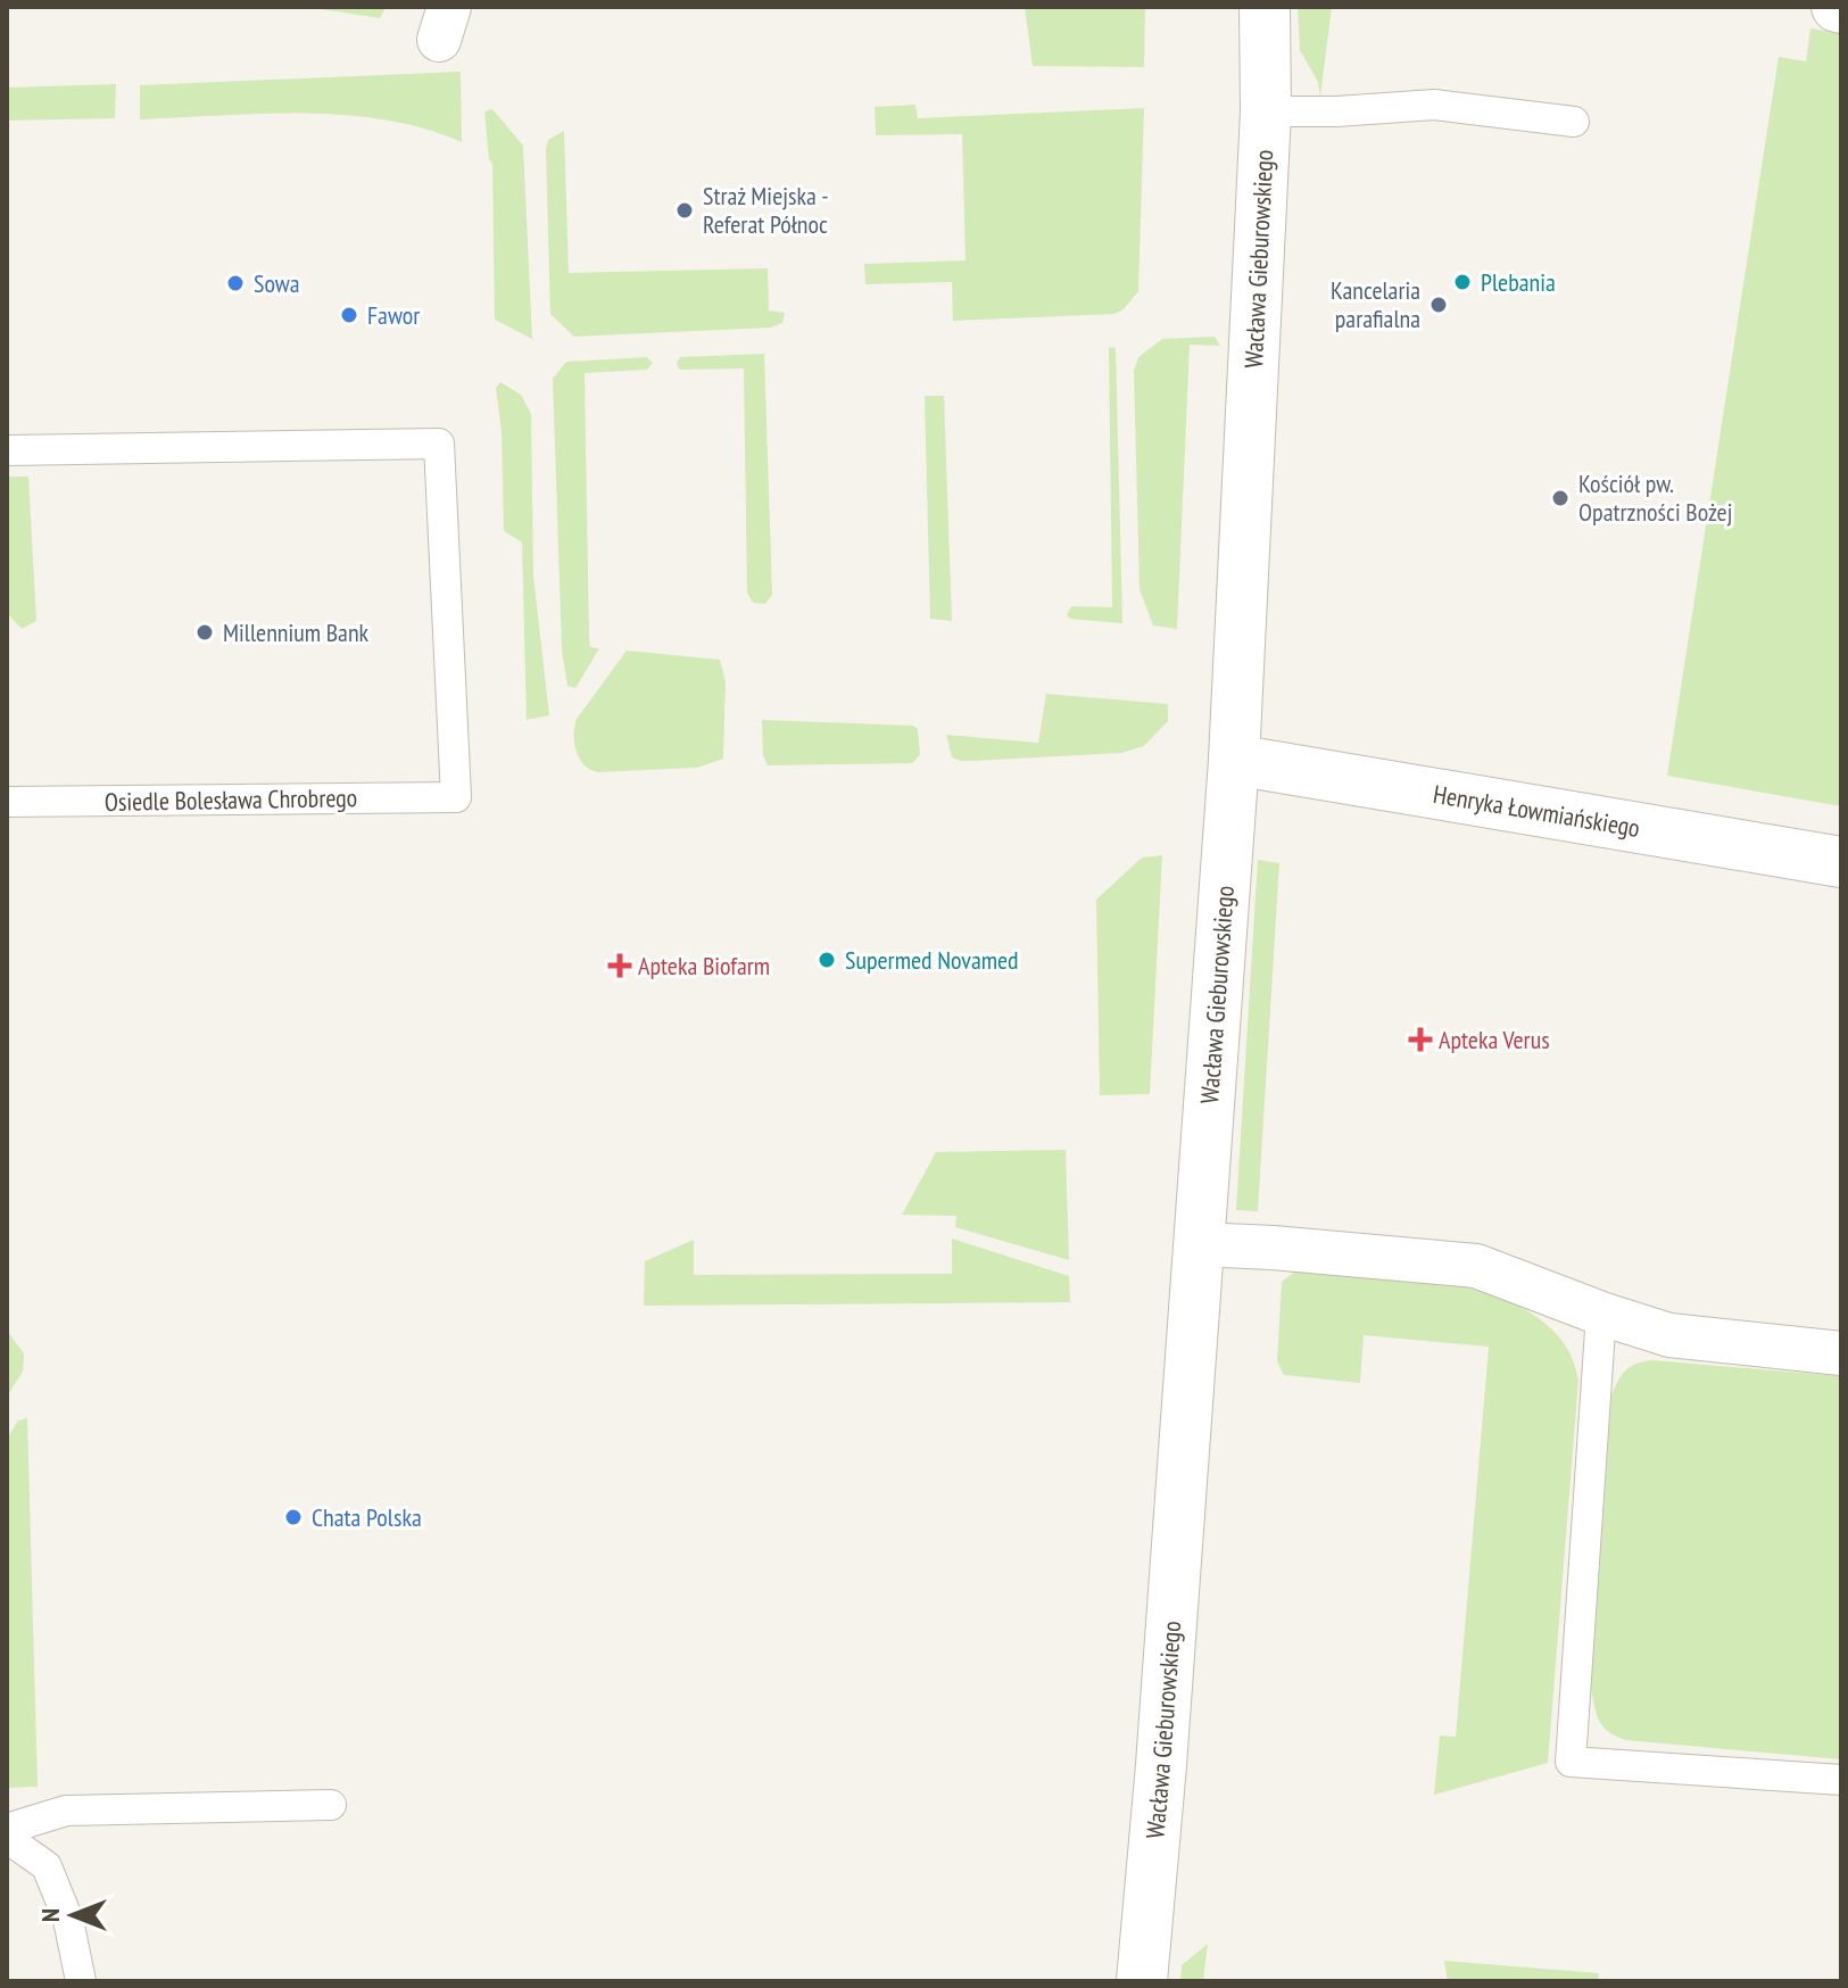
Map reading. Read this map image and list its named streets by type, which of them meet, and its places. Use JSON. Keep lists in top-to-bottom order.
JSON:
{
  "streets": {
    "street": ["Wacława Gieburowskiego", "Henryka Łowmiańskiego"],
    "lane": ["Osiedle Bolesława Chrobrego"]
  },
  "crossings": [
    ["Wacława Gieburowskiego", "Henryka Łowmiańskiego"]
  ],
  "places": {
    "other": [
      "Straż Miejska - Referat Północ",
      "Plebania",
      "Sowa",
      "Kancelaria parafialna",
      "Fawor",
      "Kościół pw. Opatrzności Bożej",
      "Millennium Bank",
      "Supermed Novamed",
      "Chata Polska"
    ],
    "health": ["Apteka Biofarm", "Apteka Verus"]
  },
  "north": "left"
}
